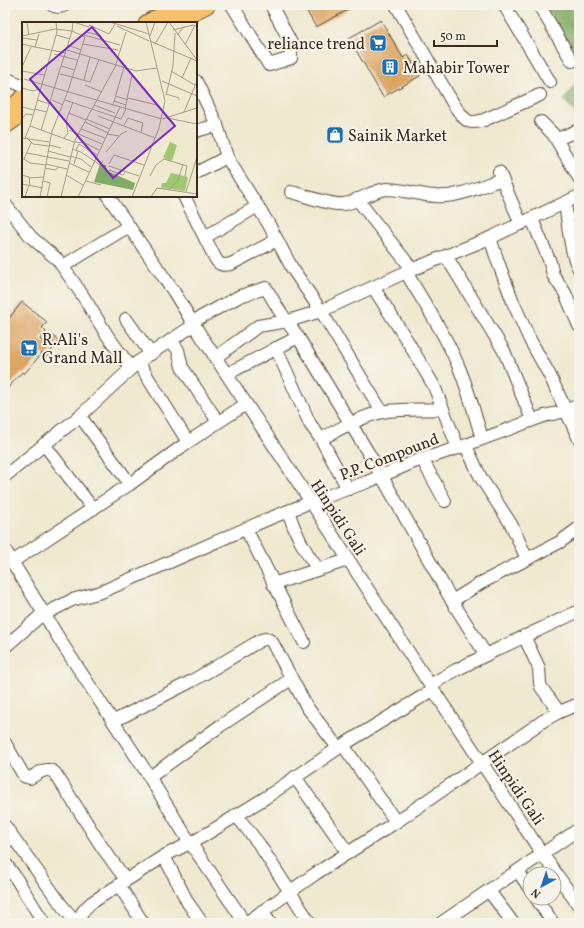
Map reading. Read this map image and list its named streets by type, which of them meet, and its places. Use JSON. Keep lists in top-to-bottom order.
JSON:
{
  "streets": {
    "street": ["P.P. Compound", "Hinpidi Gali"]
  },
  "crossings": [
    ["P.P. Compound", "Hinpidi Gali"]
  ],
  "places": {
    "supermarket": ["reliance trend", "R.Ali's Grand Mall"],
    "building": ["Mahabir Tower"],
    "shop": ["Sainik Market"]
  },
  "scale_bar": "50 m",
  "north": "bottom left"
}
